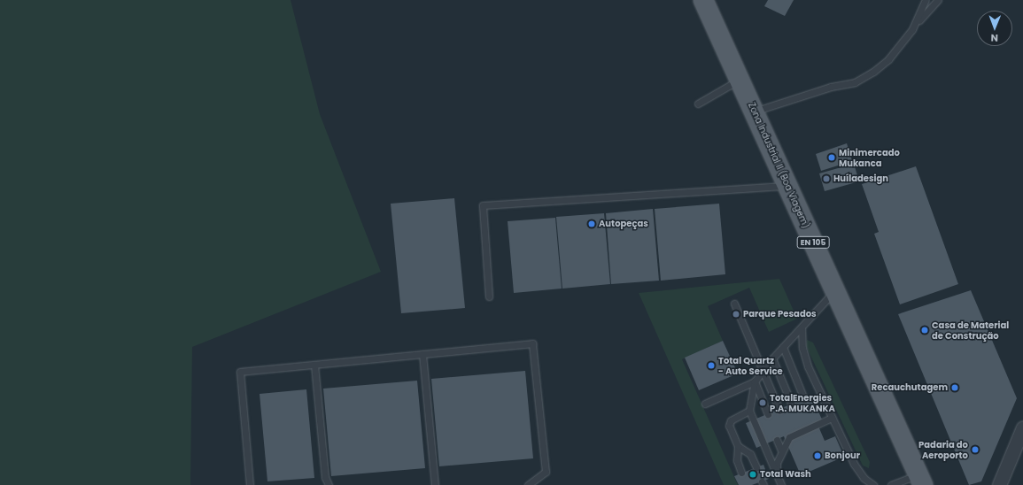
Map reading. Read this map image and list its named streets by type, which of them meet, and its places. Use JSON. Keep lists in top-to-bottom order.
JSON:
{
  "streets": {
    "main road": ["Zona Industrial II (Boa Viagem)", "EN 105"]
  },
  "places": [
    "Minimercado Mukanca",
    "Huíladesign",
    "Autopeças",
    "Parque Pesados",
    "Casa de Material de Construção",
    "Total Quartz - Auto Service",
    "Recauchutagem",
    "TotalEnergies P.A. MUKANKA",
    "Padaria do Aeroporto",
    "Bonjour",
    "Total Wash"
  ],
  "north": "bottom"
}
